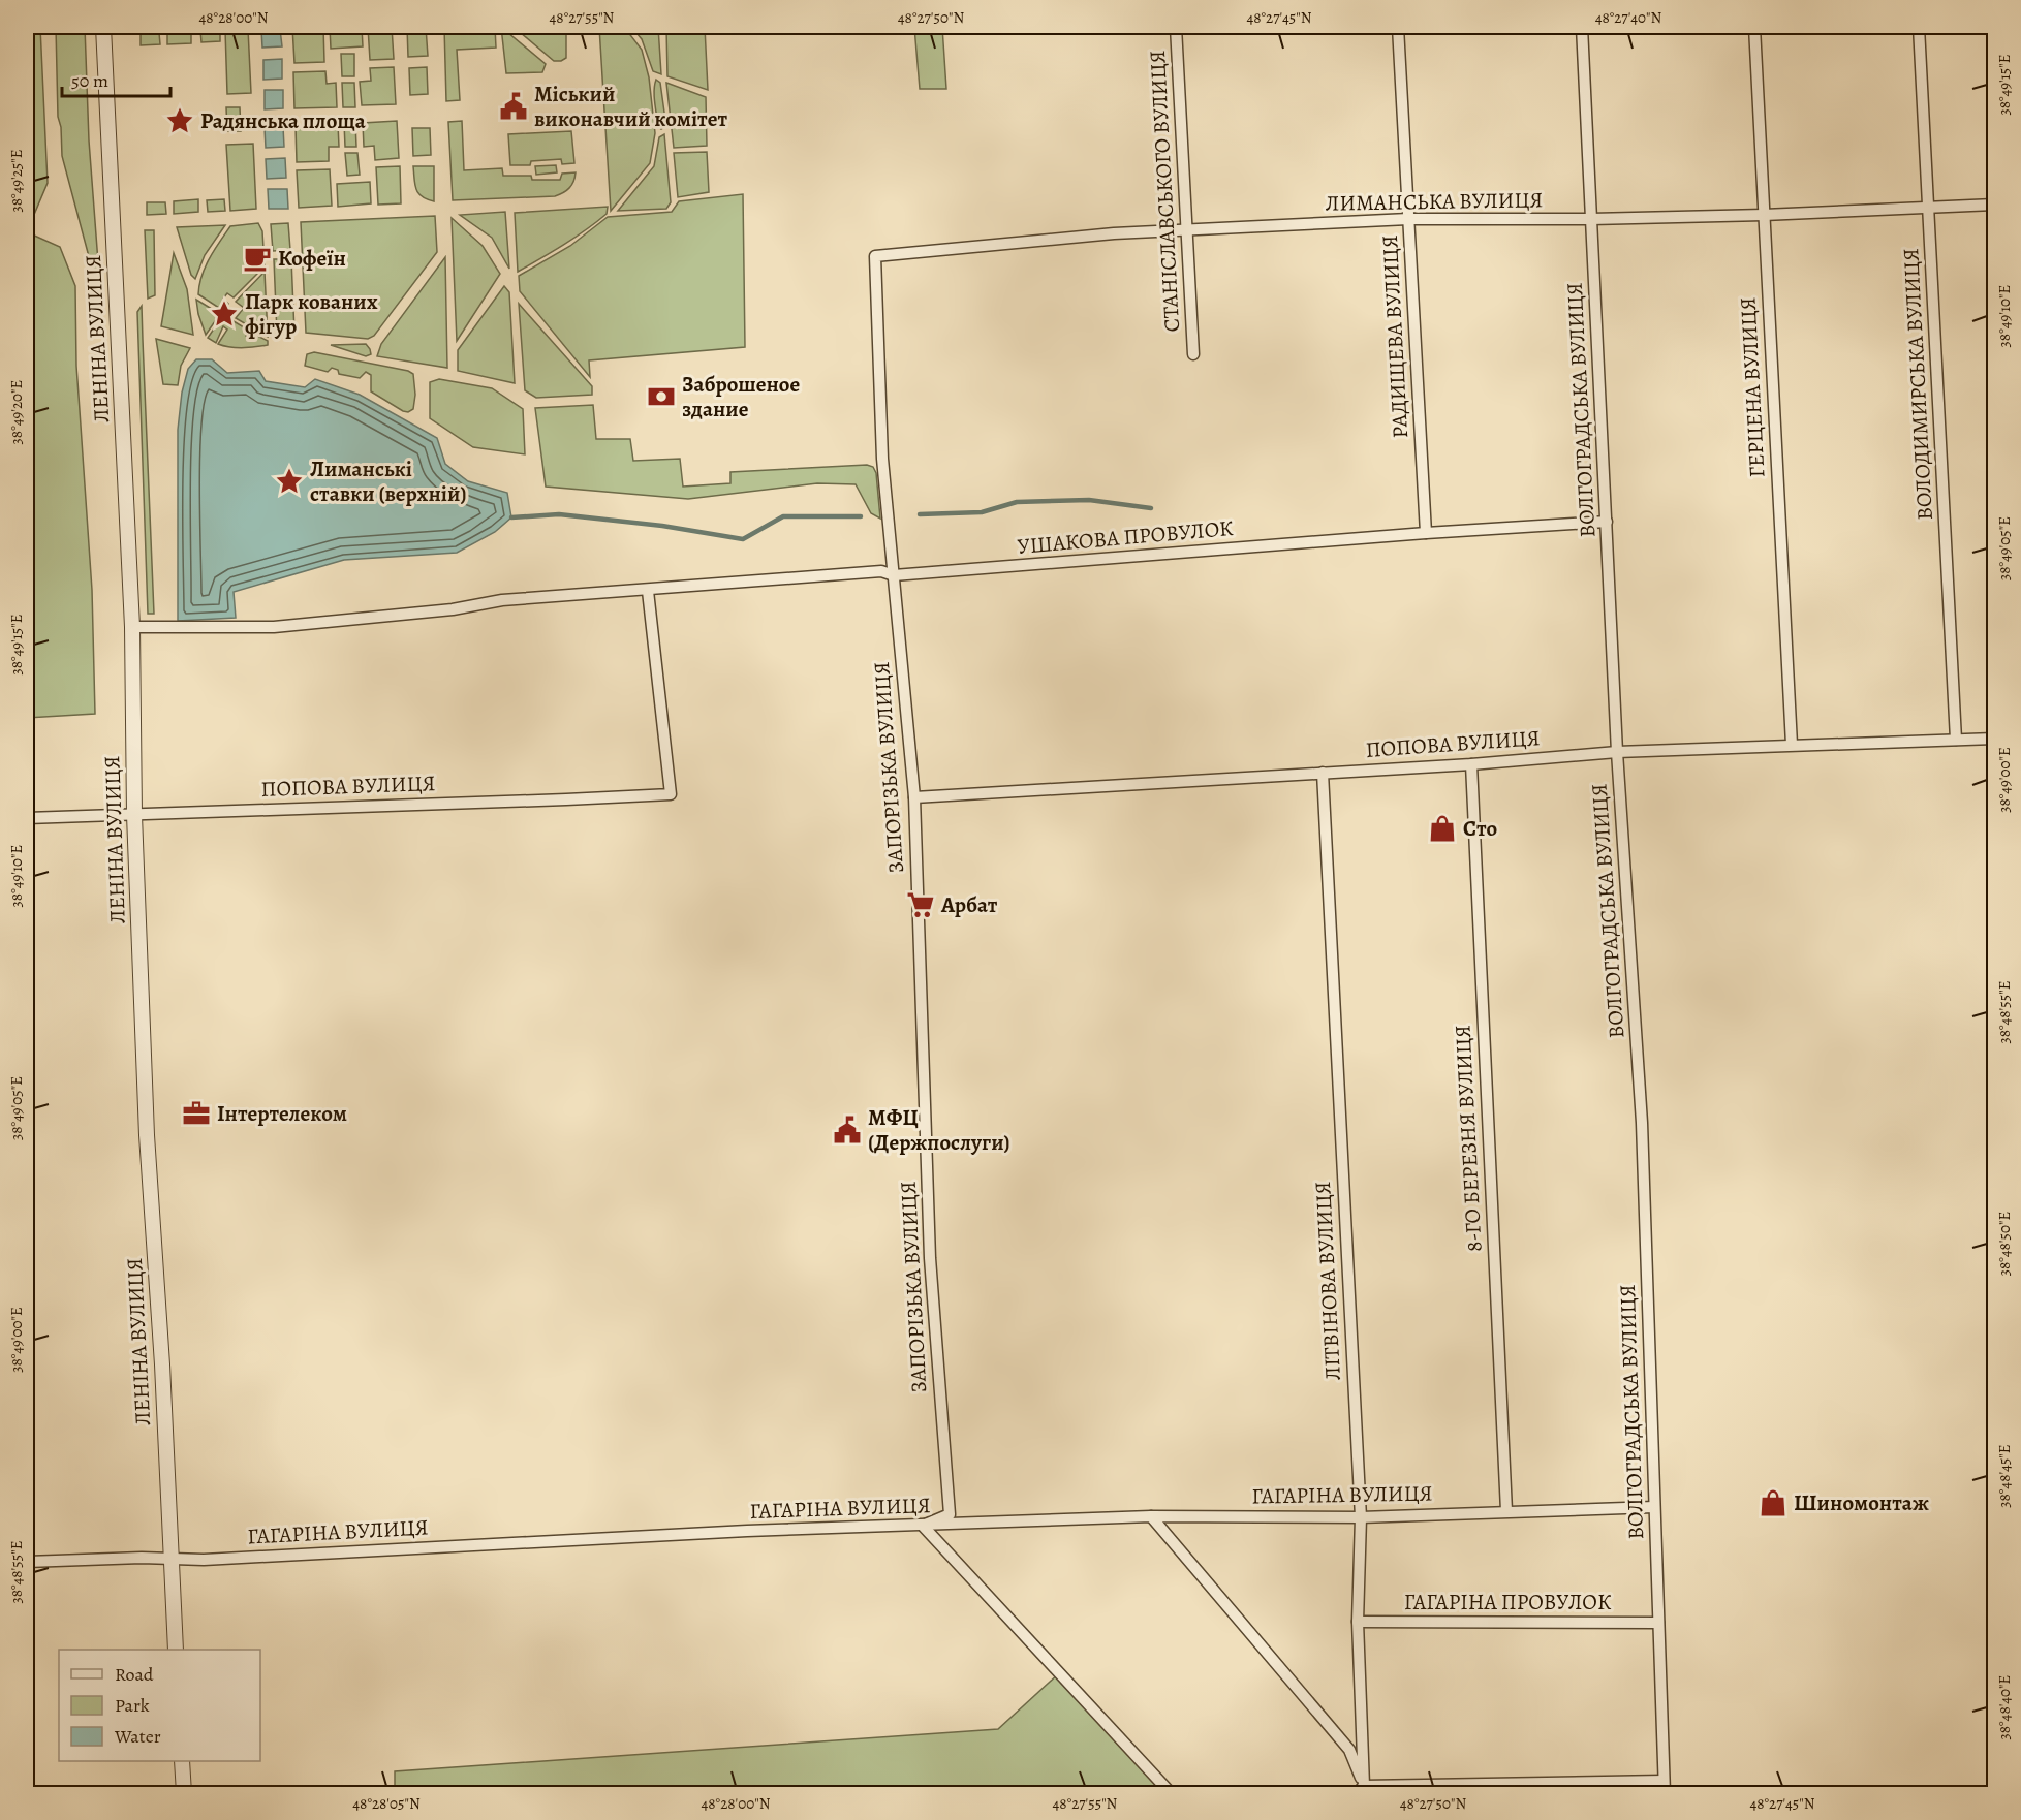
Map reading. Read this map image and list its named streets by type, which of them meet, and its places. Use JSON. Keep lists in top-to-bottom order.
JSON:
{
  "streets": {
    "street": [
      "СТАНІСЛАВСЬКОГО ВУЛИЦЯ",
      "ЛИМАНСЬКА ВУЛИЦЯ",
      "РАДИЩЕВА ВУЛИЦЯ",
      "ЛЕНІНА ВУЛИЦЯ",
      "ВОЛОДИМИРСЬКА ВУЛИЦЯ",
      "ГЕРЦЕНА ВУЛИЦЯ",
      "ВОЛГОГРАДСЬКА ВУЛИЦЯ",
      "УШАКОВА ПРОВУЛОК",
      "ПОПОВА ВУЛИЦЯ",
      "ЗАПОРІЗЬКА ВУЛИЦЯ",
      "8-ГО БЕРЕЗНЯ ВУЛИЦЯ",
      "ЛІТВІНОВА ВУЛИЦЯ",
      "ГАГАРІНА ВУЛИЦЯ",
      "ГАГАРІНА ПРОВУЛОК"
    ]
  },
  "crossings": [
    ["СТАНІСЛАВСЬКОГО ВУЛИЦЯ", "ЛИМАНСЬКА ВУЛИЦЯ"],
    ["ЛИМАНСЬКА ВУЛИЦЯ", "РАДИЩЕВА ВУЛИЦЯ"],
    ["ЛИМАНСЬКА ВУЛИЦЯ", "ВОЛОДИМИРСЬКА ВУЛИЦЯ"],
    ["ЛИМАНСЬКА ВУЛИЦЯ", "ГЕРЦЕНА ВУЛИЦЯ"],
    ["ЛИМАНСЬКА ВУЛИЦЯ", "ВОЛГОГРАДСЬКА ВУЛИЦЯ"],
    ["ЛИМАНСЬКА ВУЛИЦЯ", "ЗАПОРІЗЬКА ВУЛИЦЯ"],
    ["РАДИЩЕВА ВУЛИЦЯ", "УШАКОВА ПРОВУЛОК"],
    ["ЛЕНІНА ВУЛИЦЯ", "УШАКОВА ПРОВУЛОК"],
    ["ЛЕНІНА ВУЛИЦЯ", "ПОПОВА ВУЛИЦЯ"],
    ["ЛЕНІНА ВУЛИЦЯ", "ГАГАРІНА ВУЛИЦЯ"],
    ["ВОЛОДИМИРСЬКА ВУЛИЦЯ", "ПОПОВА ВУЛИЦЯ"],
    ["ГЕРЦЕНА ВУЛИЦЯ", "ПОПОВА ВУЛИЦЯ"],
    ["ВОЛГОГРАДСЬКА ВУЛИЦЯ", "УШАКОВА ПРОВУЛОК"],
    ["ВОЛГОГРАДСЬКА ВУЛИЦЯ", "ПОПОВА ВУЛИЦЯ"],
    ["ВОЛГОГРАДСЬКА ВУЛИЦЯ", "ГАГАРІНА ВУЛИЦЯ"],
    ["ВОЛГОГРАДСЬКА ВУЛИЦЯ", "ГАГАРІНА ПРОВУЛОК"],
    ["УШАКОВА ПРОВУЛОК", "ПОПОВА ВУЛИЦЯ"],
    ["УШАКОВА ПРОВУЛОК", "ЗАПОРІЗЬКА ВУЛИЦЯ"],
    ["ПОПОВА ВУЛИЦЯ", "ЗАПОРІЗЬКА ВУЛИЦЯ"],
    ["ПОПОВА ВУЛИЦЯ", "8-ГО БЕРЕЗНЯ ВУЛИЦЯ"],
    ["ПОПОВА ВУЛИЦЯ", "ЛІТВІНОВА ВУЛИЦЯ"],
    ["ЗАПОРІЗЬКА ВУЛИЦЯ", "ГАГАРІНА ВУЛИЦЯ"],
    ["8-ГО БЕРЕЗНЯ ВУЛИЦЯ", "ГАГАРІНА ВУЛИЦЯ"],
    ["ЛІТВІНОВА ВУЛИЦЯ", "ГАГАРІНА ВУЛИЦЯ"],
    ["ЛІТВІНОВА ВУЛИЦЯ", "ГАГАРІНА ПРОВУЛОК"]
  ],
  "places": {
    "public building": ["Міський виконавчий комітет", "МФЦ (Держпослуги)"],
    "place": ["Радянська площа", "Парк кованих фігур", "Лиманські ставки (верхній)"],
    "cafe": ["Кофеїн"],
    "bank": ["Заброшеное здание"],
    "shop": ["Сто", "Шиномонтаж"],
    "supermarket": ["Арбат"],
    "office": ["Інтертелеком"]
  },
  "legend": ["Road", "Park", "Water"],
  "scale_bar": "50 m",
  "coordinates": [
    "48°28'00\"N",
    "48°27'55\"N",
    "48°27'50\"N",
    "48°27'45\"N",
    "48°27'40\"N",
    "38°49'15\"E",
    "38°49'25\"E",
    "38°49'10\"E",
    "38°49'20\"E",
    "38°49'05\"E",
    "38°49'00\"E",
    "38°48'55\"E",
    "38°48'50\"E",
    "38°48'45\"E",
    "38°48'40\"E",
    "48°28'05\"N"
  ]
}
